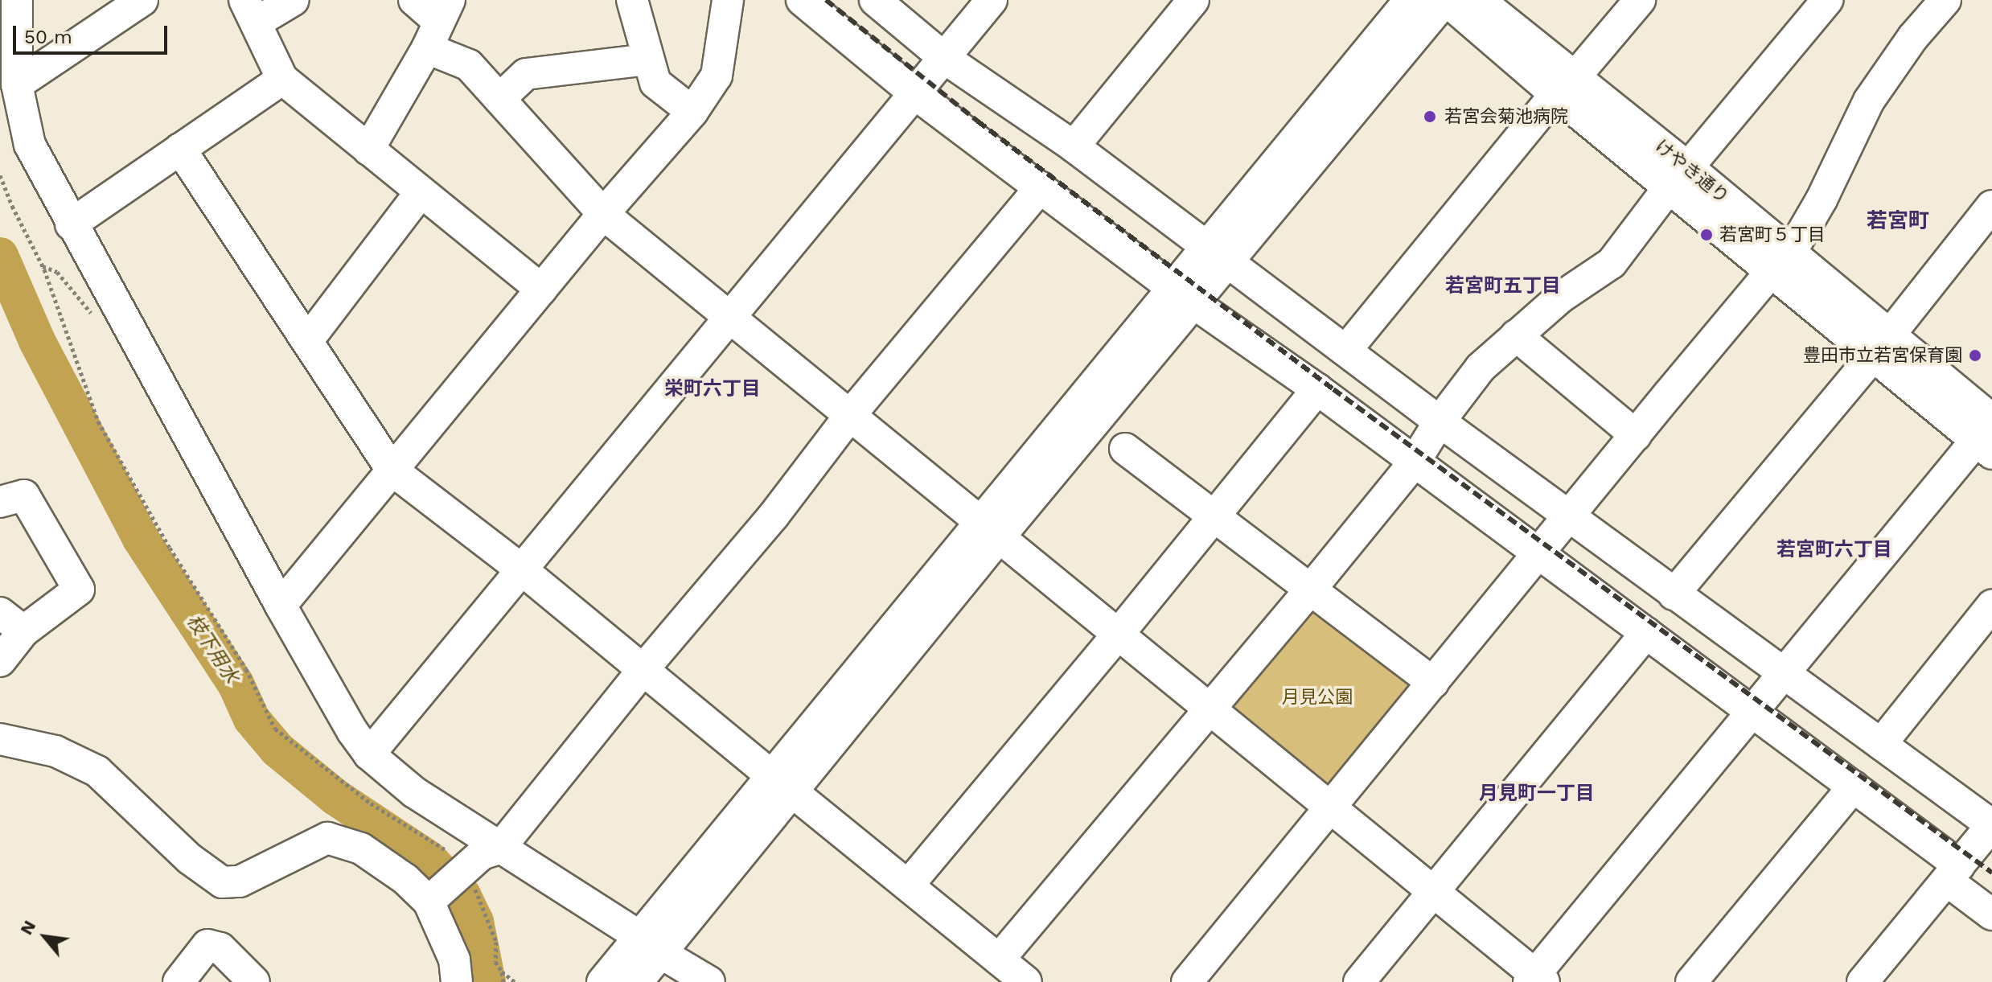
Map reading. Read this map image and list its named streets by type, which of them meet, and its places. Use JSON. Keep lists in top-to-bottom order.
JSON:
{
  "districts": [
    "若宮町",
    "若宮町五丁目",
    "栄町六丁目",
    "若宮町六丁目",
    "月見町一丁目"
  ],
  "water": ["枝下用水"],
  "parks": ["月見公園"],
  "places": ["若宮会菊池病院", "若宮町５丁目", "豊田市立若宮保育園"],
  "scale_bar": "50 m",
  "north": "top left"
}
